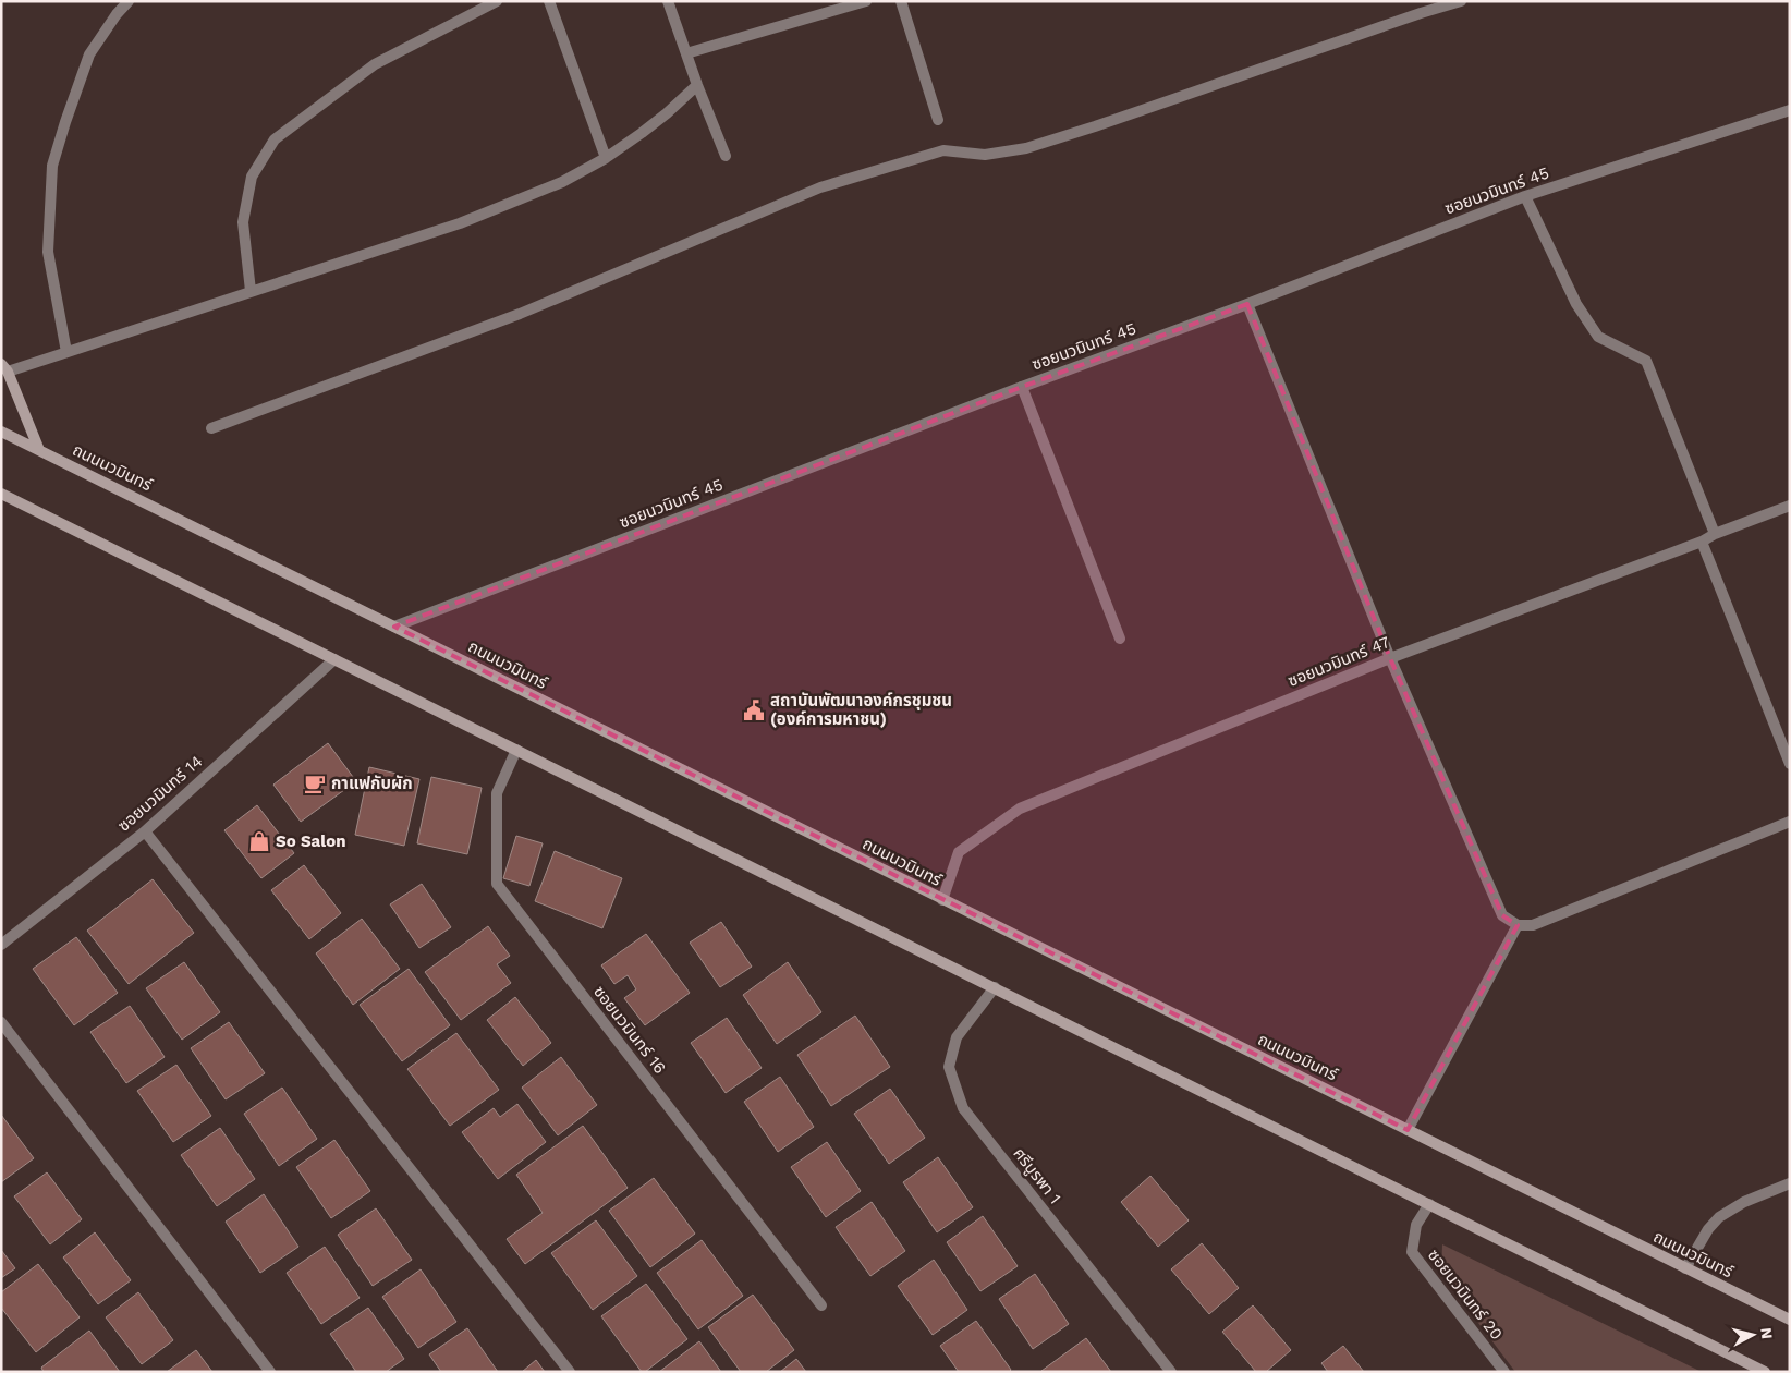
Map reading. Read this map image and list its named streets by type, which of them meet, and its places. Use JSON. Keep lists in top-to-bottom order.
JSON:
{
  "streets": {
    "main road": ["ถนนนวมินทร์"],
    "street": [
      "ซอยนวมินทร์ 45",
      "ซอยนวมินทร์ 47",
      "ซอยนวมินทร์ 14",
      "ซอยนวมินทร์ 16",
      "ศรีบูรพา 1",
      "ซอยนวมินทร์ 20"
    ]
  },
  "crossings": [
    ["ซอยนวมินทร์ 45", "ถนนนวมินทร์"],
    ["ถนนนวมินทร์", "ซอยนวมินทร์ 47"]
  ],
  "places": {
    "public building": ["สถาบันพัฒนาองค์กรชุมชน (องค์การมหาชน)"],
    "cafe": ["กาแฟกับผัก"],
    "shop": ["So Salon"]
  },
  "north": "right"
}
